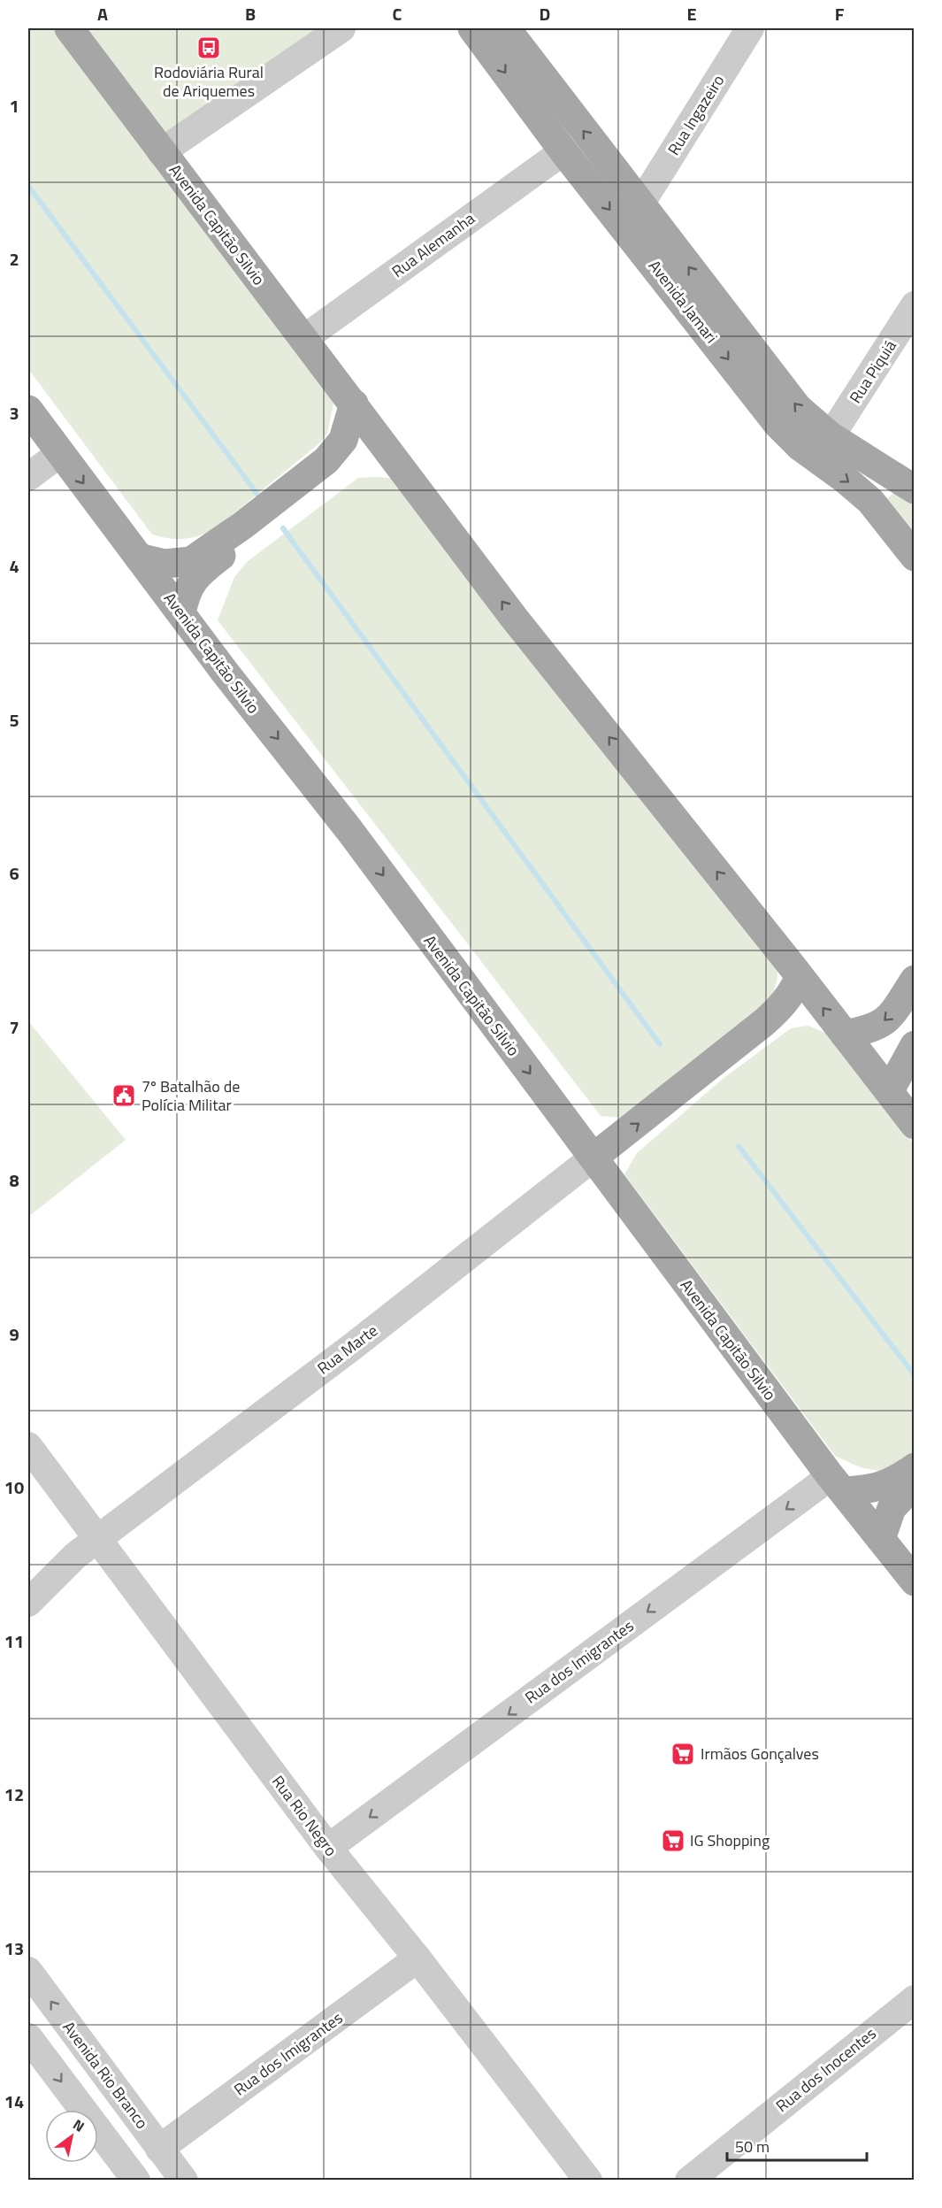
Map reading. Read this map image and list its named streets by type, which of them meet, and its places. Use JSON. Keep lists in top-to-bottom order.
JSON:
{
  "streets": {
    "main road": ["Avenida Capitão Silvio", "Avenida Jamari"],
    "street": [
      "Rua Ingazeiro",
      "Rua Alemanha",
      "Rua Piquiá",
      "Rua Marte",
      "Rua dos Imigrantes",
      "Rua Rio Negro",
      "Rua dos Inocentes",
      "Avenida Rio Branco"
    ]
  },
  "crossings": [
    ["Rua Ingazeiro", "Avenida Jamari"],
    ["Avenida Capitão Silvio", "Rua Alemanha"],
    ["Avenida Capitão Silvio", "Rua Marte"],
    ["Avenida Capitão Silvio", "Rua dos Imigrantes"],
    ["Rua Alemanha", "Avenida Jamari"],
    ["Avenida Jamari", "Rua Piquiá"],
    ["Rua Marte", "Rua Rio Negro"],
    ["Rua dos Imigrantes", "Rua Rio Negro"],
    ["Rua dos Imigrantes", "Avenida Rio Branco"]
  ],
  "one_way": ["Rua dos Imigrantes"],
  "places": {
    "bus stop": ["Rodoviária Rural de Ariquemes"],
    "public building": ["7º Batalhão de Polícia Militar"],
    "supermarket": ["Irmãos Gonçalves", "IG Shopping"]
  },
  "scale_bar": "50 m",
  "north": "top right",
  "grid": {
    "columns": [
      "A",
      "B",
      "C",
      "D",
      "E",
      "F"
    ],
    "rows": [
      "1",
      "2",
      "3",
      "4",
      "5",
      "6",
      "7",
      "8",
      "9",
      "10",
      "11",
      "12",
      "13",
      "14"
    ]
  }
}
